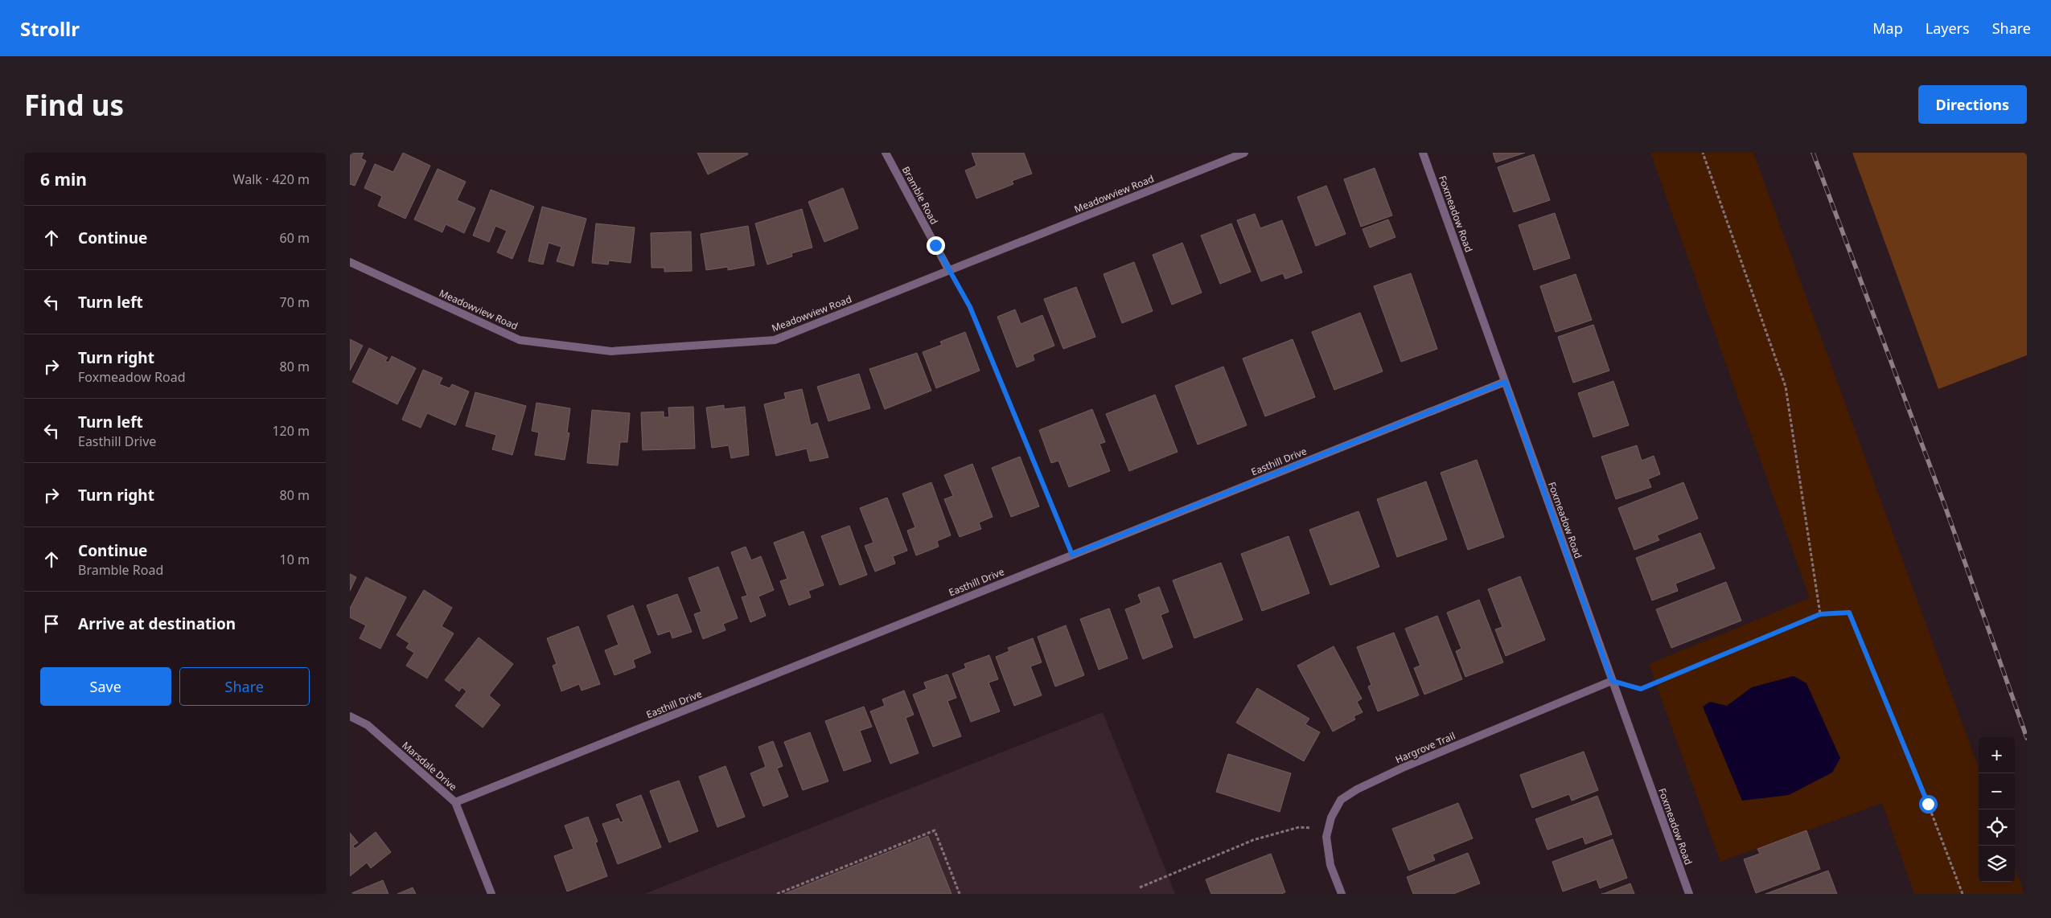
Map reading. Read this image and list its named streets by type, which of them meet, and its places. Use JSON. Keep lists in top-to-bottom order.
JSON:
{
  "streets": {
    "street": [
      "Meadowview Road",
      "Bramble Road",
      "Foxmeadow Road",
      "Easthill Drive",
      "Hargrove Trail",
      "Marsdale Drive"
    ]
  },
  "crossings": [
    ["Meadowview Road", "Bramble Road"],
    ["Foxmeadow Road", "Easthill Drive"],
    ["Foxmeadow Road", "Hargrove Trail"],
    ["Easthill Drive", "Marsdale Drive"]
  ],
  "page": {
    "header": "Strollr",
    "nav": ["Map", "Layers", "Share"],
    "buttons": [
      "Directions",
      ["Save", "Share"]
    ],
    "title": "Find us",
    "heading": ["6 min", "Walk · 420 m"],
    "list": [
      ["Continue", "60 m"],
      ["Turn left", "70 m"],
      ["Turn right", "Foxmeadow Road", "80 m"],
      ["Turn left", "Easthill Drive", "120 m"],
      ["Turn right", "80 m"],
      ["Continue", "Bramble Road", "10 m"],
      "Arrive at destination"
    ],
    "map_buttons": ["+", "−"]
  }
}
